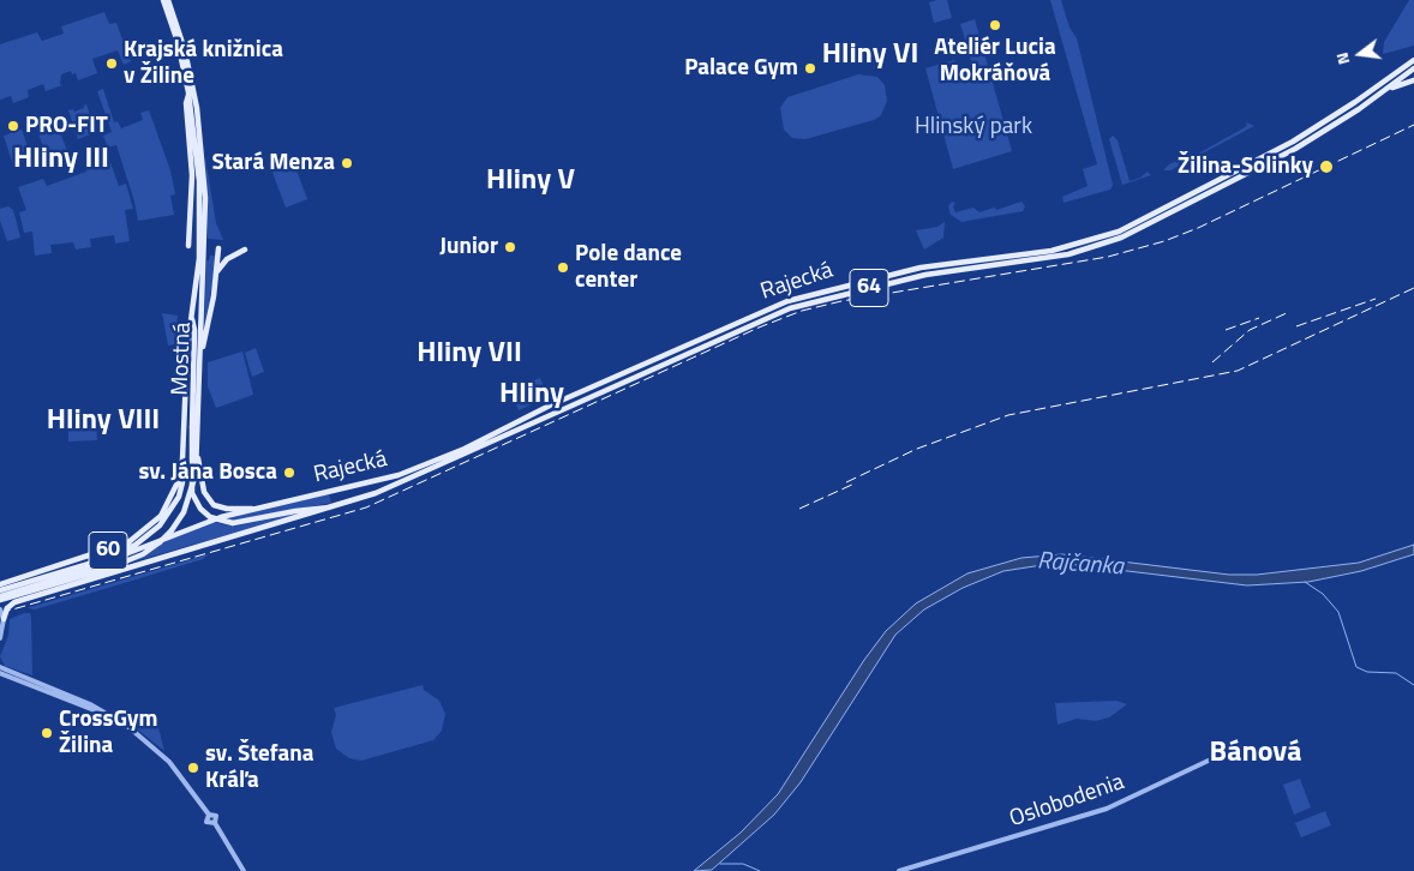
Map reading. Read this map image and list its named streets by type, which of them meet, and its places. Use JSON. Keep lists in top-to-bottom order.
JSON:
{
  "streets": {
    "main road": [
      "Rajecká",
      "64",
      "Mostná",
      "60"
    ],
    "street": ["Oslobodenia"]
  },
  "districts": [
    "Hliny VI",
    "Hliny III",
    "Hliny V",
    "Hliny VII",
    "Hliny",
    "Hliny VIII",
    "Bánová"
  ],
  "water": ["Rajčanka"],
  "parks": ["Hlinský park"],
  "places": [
    "Ateliér Lucia Mokráňová",
    "Krajská knižnica v Žiline",
    "Palace Gym",
    "PRO-FIT",
    "Stará Menza",
    "Žilina-Solinky",
    "Junior",
    "Pole dance center",
    "sv. Jána Bosca",
    "CrossGym Žilina",
    "sv. Štefana Kráľa"
  ],
  "north": "left"
}
